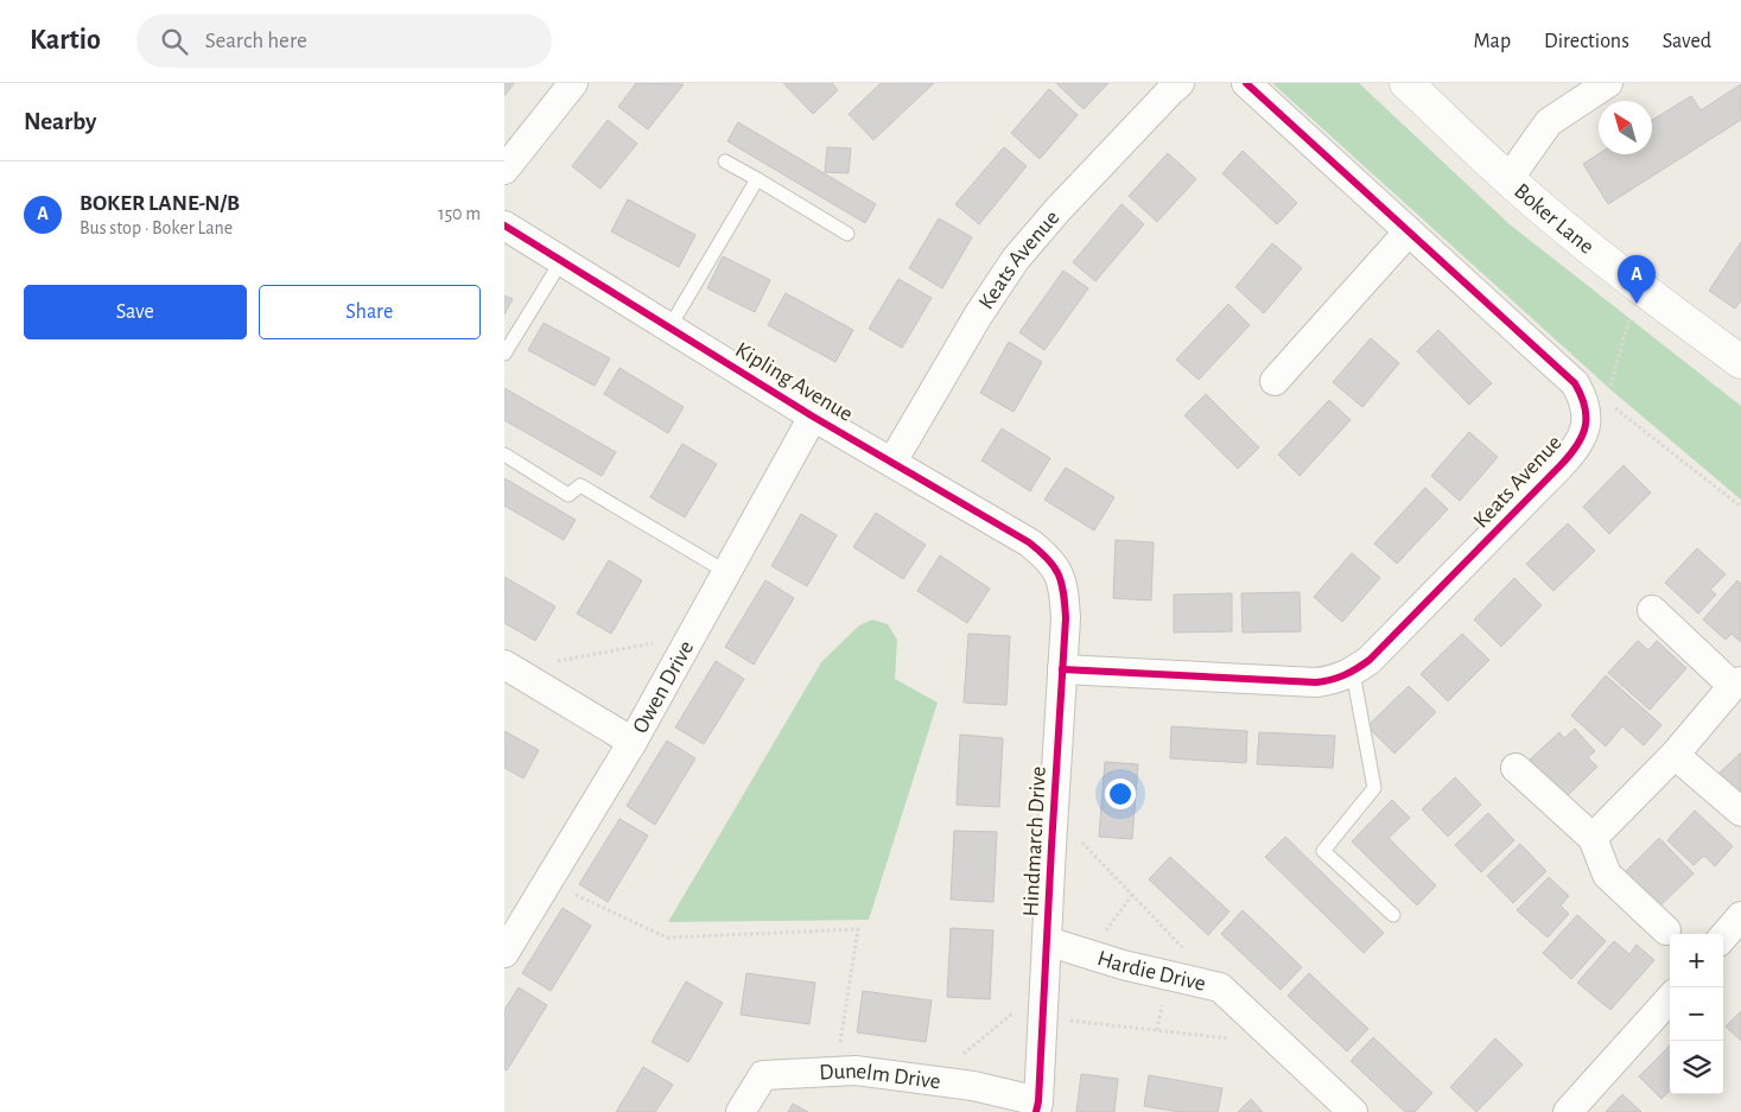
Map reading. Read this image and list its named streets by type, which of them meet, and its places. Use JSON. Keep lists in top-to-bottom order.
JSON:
{
  "streets": {
    "street": [
      "Boker Lane",
      "Keats Avenue",
      "Kipling Avenue",
      "Owen Drive",
      "Hindmarch Drive",
      "Hardie Drive",
      "Dunelm Drive"
    ]
  },
  "crossings": [
    ["Keats Avenue", "Kipling Avenue"],
    ["Keats Avenue", "Hindmarch Drive"],
    ["Kipling Avenue", "Owen Drive"],
    ["Kipling Avenue", "Hindmarch Drive"],
    ["Hindmarch Drive", "Hardie Drive"],
    ["Hindmarch Drive", "Dunelm Drive"]
  ],
  "north": "top left",
  "page": {
    "header": "Kartio",
    "search": "Search here",
    "nav": ["Map", "Directions", "Saved"],
    "heading": "Nearby",
    "list": [
      {
        "mark": "A",
        "name": "BOKER LANE-N/B",
        "note": "Bus stop · Boker Lane",
        "value": "150 m"
      }
    ],
    "pins": "A",
    "buttons": ["Save", "Share"],
    "map_buttons": ["+", "−"]
  }
}
